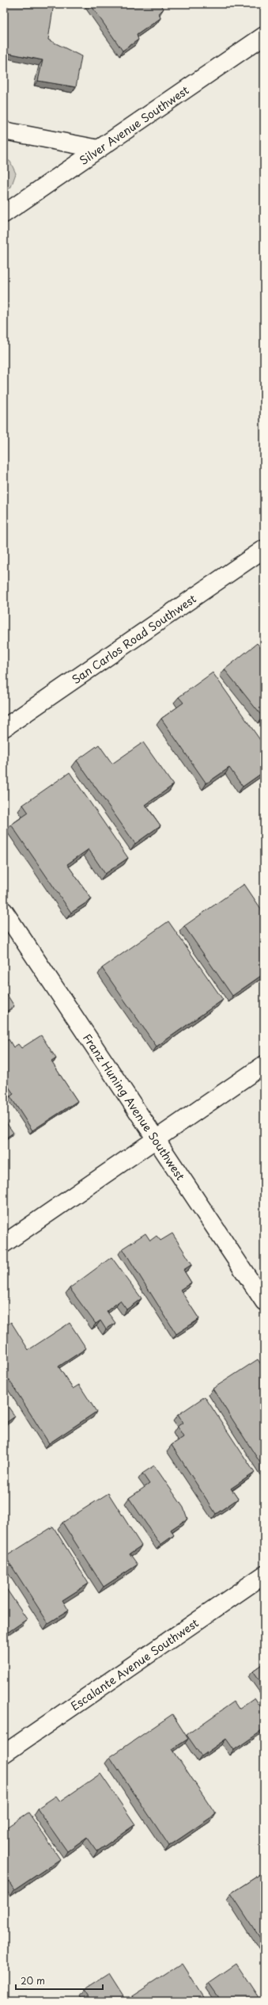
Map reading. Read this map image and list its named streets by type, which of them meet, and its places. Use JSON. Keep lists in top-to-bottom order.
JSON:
{
  "streets": {
    "street": [
      "Silver Avenue Southwest",
      "San Carlos Road Southwest",
      "Franz Huning Avenue Southwest",
      "Escalante Avenue Southwest"
    ]
  },
  "scale_bar": "20 m"
}
